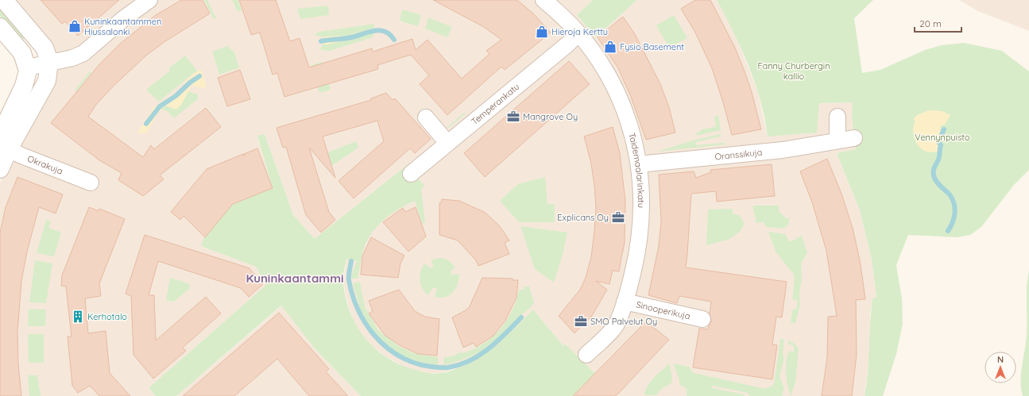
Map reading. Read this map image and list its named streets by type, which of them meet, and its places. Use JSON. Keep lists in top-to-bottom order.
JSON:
{
  "streets": {
    "street": [
      "Temperankatu",
      "Oranssikuja",
      "Okrakuja",
      "Taidemaalarinkatu",
      "Sinooperikuja"
    ]
  },
  "crossings": [
    ["Temperankatu", "Taidemaalarinkatu"],
    ["Oranssikuja", "Taidemaalarinkatu"],
    ["Taidemaalarinkatu", "Sinooperikuja"]
  ],
  "districts": ["Kuninkaantammi"],
  "parks": ["Fanny Churbergin kallio", "Vennynpuisto"],
  "places": {
    "shop": ["Kuninkaantammen Hiussalonki", "Hieroja Kerttu", "Fysio Basement"],
    "office": ["Mangrove Oy", "Explicans Oy", "SMO Palvelut Oy"],
    "building": ["Kerhotalo"]
  },
  "scale_bar": "20 m",
  "north": "top"
}
